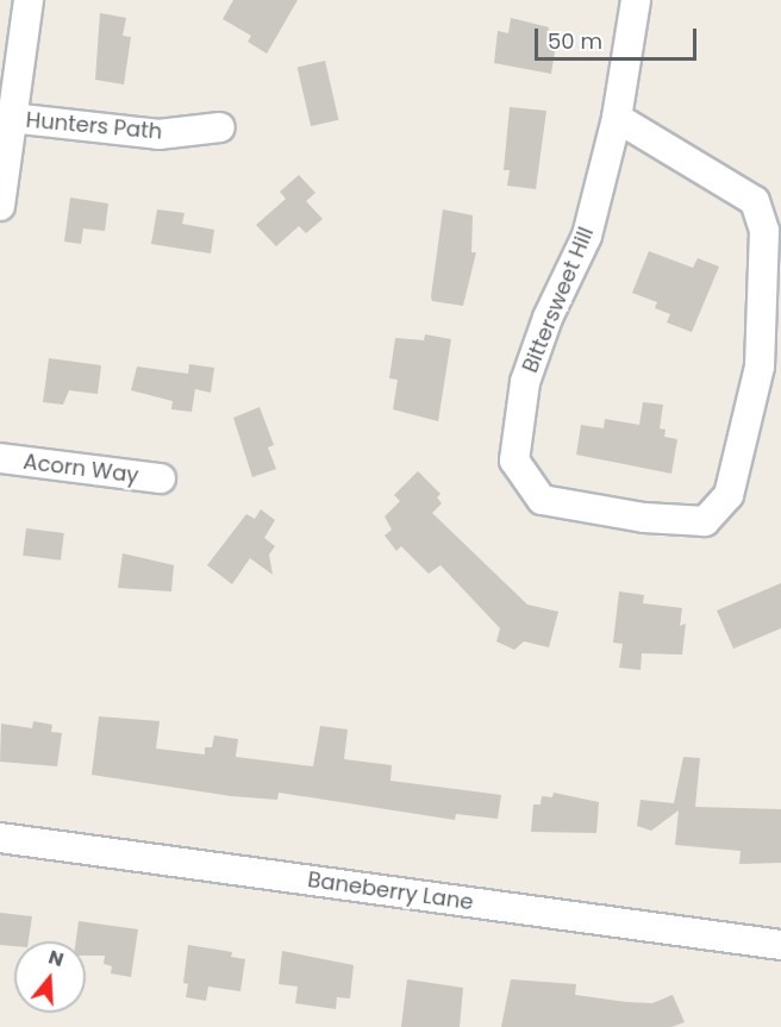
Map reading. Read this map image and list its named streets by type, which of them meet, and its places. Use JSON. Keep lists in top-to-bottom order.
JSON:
{
  "streets": {
    "street": [
      "Hunters Path",
      "Bittersweet Hill",
      "Acorn Way",
      "Baneberry Lane"
    ]
  },
  "scale_bar": "50 m",
  "north": "top"
}
